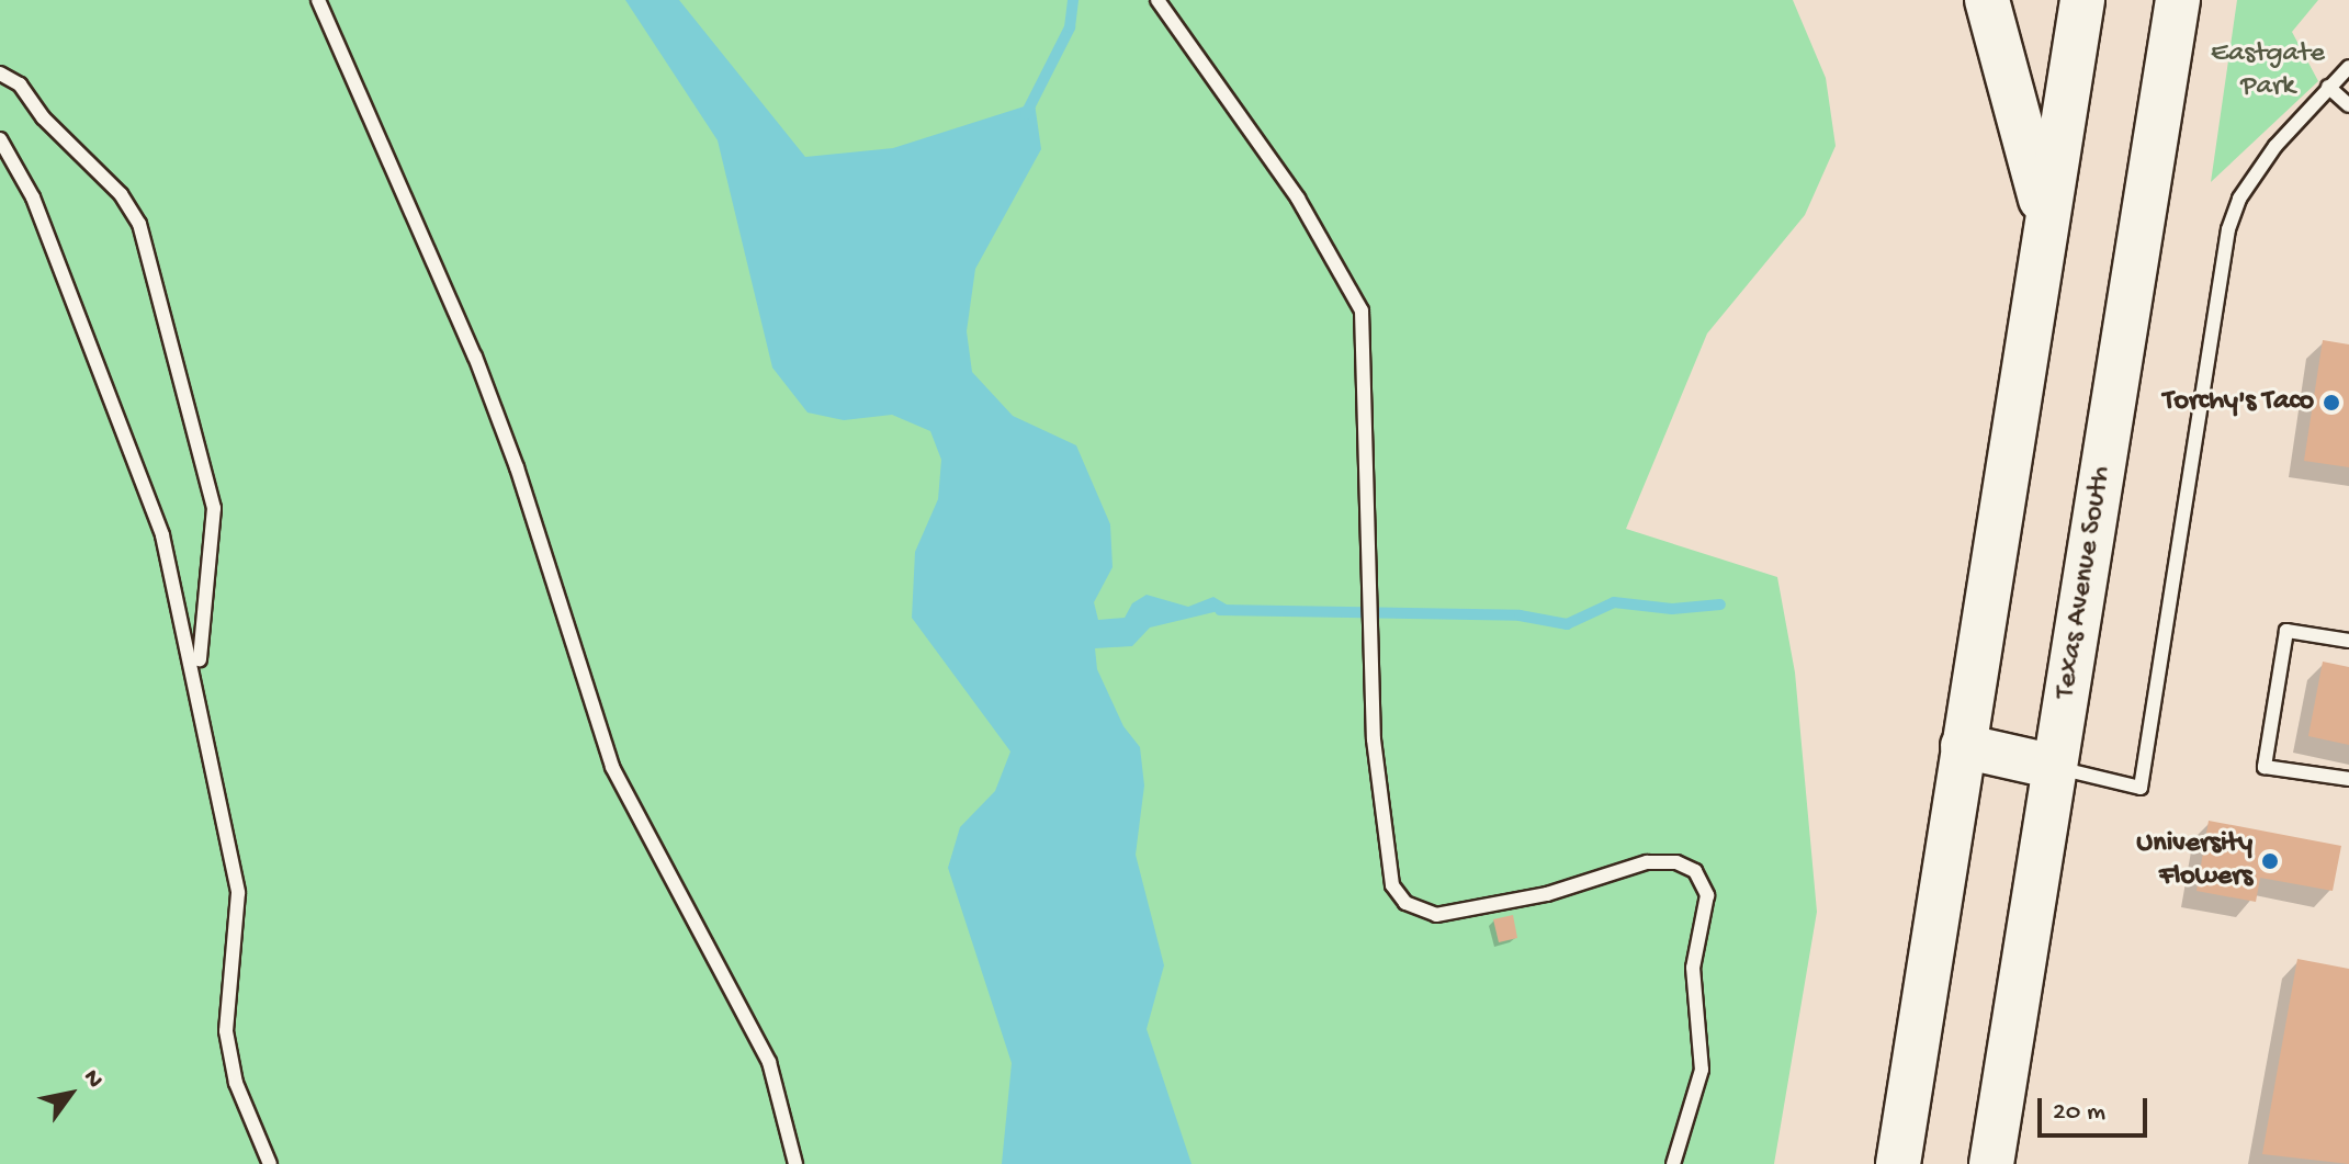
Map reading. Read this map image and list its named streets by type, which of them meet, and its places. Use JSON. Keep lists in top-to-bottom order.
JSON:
{
  "streets": {
    "main road": ["Texas Avenue South"]
  },
  "parks": ["Eastgate Park"],
  "places": ["Torchy's Taco", "University Flowers"],
  "scale_bar": "20 m",
  "north": "top right"
}
